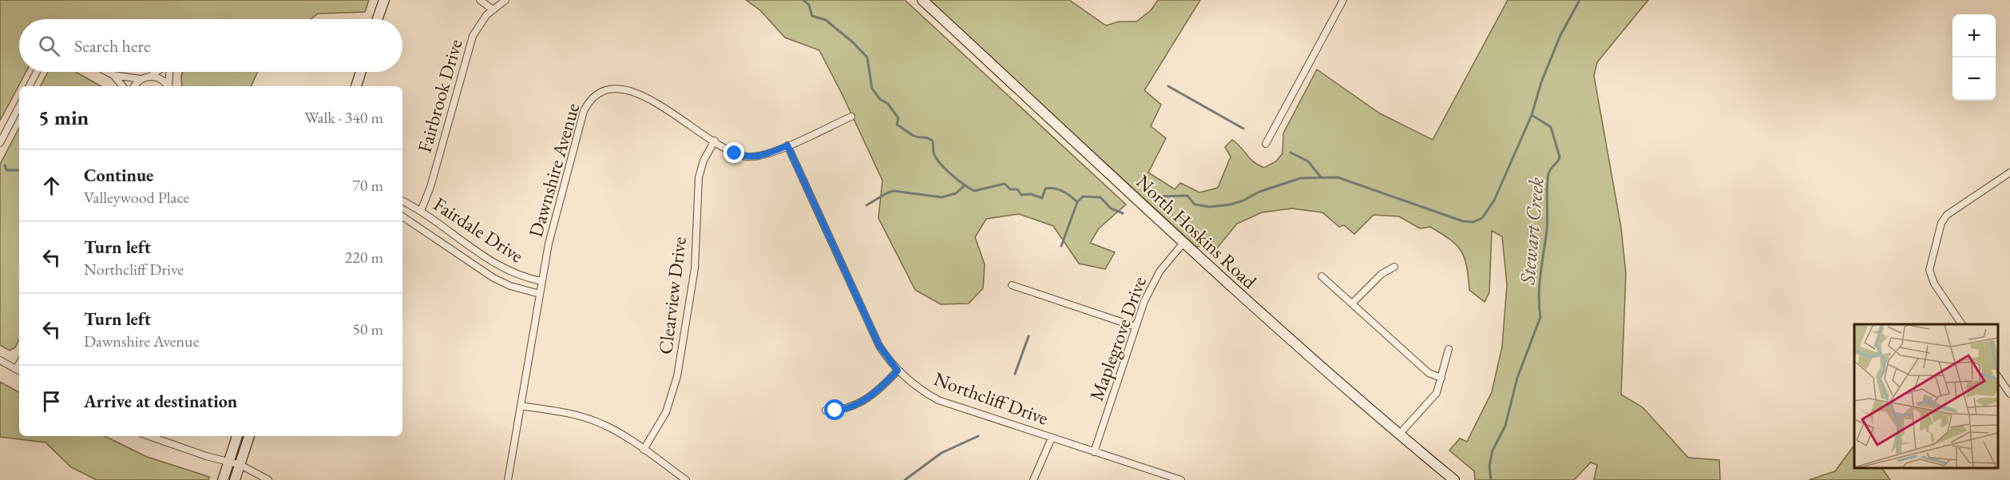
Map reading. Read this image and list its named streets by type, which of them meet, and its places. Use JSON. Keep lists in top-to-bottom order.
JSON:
{
  "streets": {
    "street": [
      "Fairbrook Drive",
      "Dawnshire Avenue",
      "Fairdale Drive",
      "North Hoskins Road",
      "Clearview Drive",
      "Maplegrove Drive",
      "Northcliff Drive"
    ]
  },
  "crossings": [
    ["Fairbrook Drive", "Fairdale Drive"],
    ["Dawnshire Avenue", "Fairdale Drive"],
    ["Dawnshire Avenue", "Clearview Drive"],
    ["Dawnshire Avenue", "Northcliff Drive"],
    ["North Hoskins Road", "Maplegrove Drive"],
    ["Maplegrove Drive", "Northcliff Drive"]
  ],
  "water": ["Stewart Creek"],
  "page": {
    "map_buttons": ["+", "−"],
    "search": "Search here",
    "heading": ["5 min", "Walk · 340 m"],
    "list": [
      ["Continue", "Valleywood Place", "70 m"],
      ["Turn left", "Northcliff Drive", "220 m"],
      ["Turn left", "Dawnshire Avenue", "50 m"],
      "Arrive at destination"
    ]
  }
}
